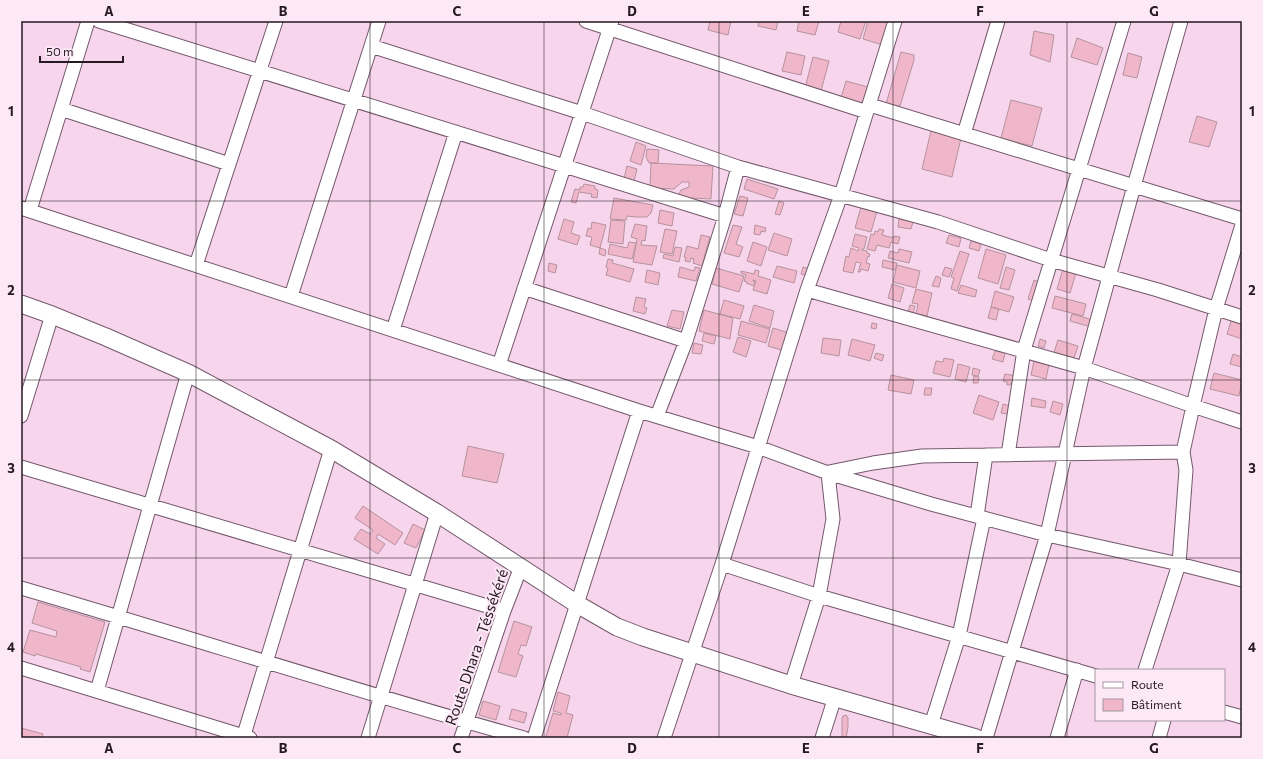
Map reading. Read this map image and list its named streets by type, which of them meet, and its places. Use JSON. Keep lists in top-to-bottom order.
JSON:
{
  "streets": {
    "street": ["Route Dhara - Téssékéré"]
  },
  "legend": ["Route", "Bâtiment"],
  "scale_bar": "50 m",
  "grid": {
    "columns": [
      "A",
      "B",
      "C",
      "D",
      "E",
      "F",
      "G"
    ],
    "rows": [
      "1",
      "2",
      "3",
      "4"
    ]
  }
}
